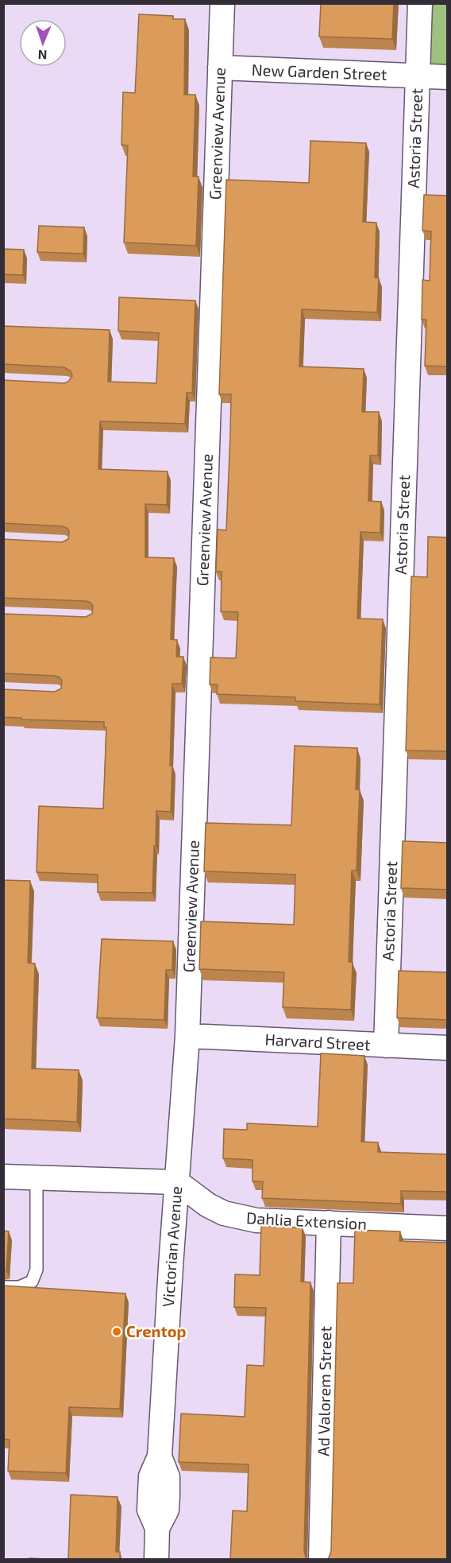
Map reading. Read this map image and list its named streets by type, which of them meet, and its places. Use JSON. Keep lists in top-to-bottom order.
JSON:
{
  "streets": {
    "street": [
      "New Garden Street",
      "Greenview Avenue",
      "Astoria Street",
      "Harvard Street",
      "Dahlia Extension",
      "Victorian Avenue",
      "Ad Valorem Street"
    ]
  },
  "crossings": [
    ["New Garden Street", "Greenview Avenue"],
    ["New Garden Street", "Astoria Street"],
    ["Greenview Avenue", "Harvard Street"],
    ["Greenview Avenue", "Victorian Avenue"],
    ["Astoria Street", "Harvard Street"],
    ["Harvard Street", "Victorian Avenue"],
    ["Dahlia Extension", "Victorian Avenue"],
    ["Dahlia Extension", "Ad Valorem Street"]
  ],
  "places": ["Crentop"],
  "north": "bottom"
}
